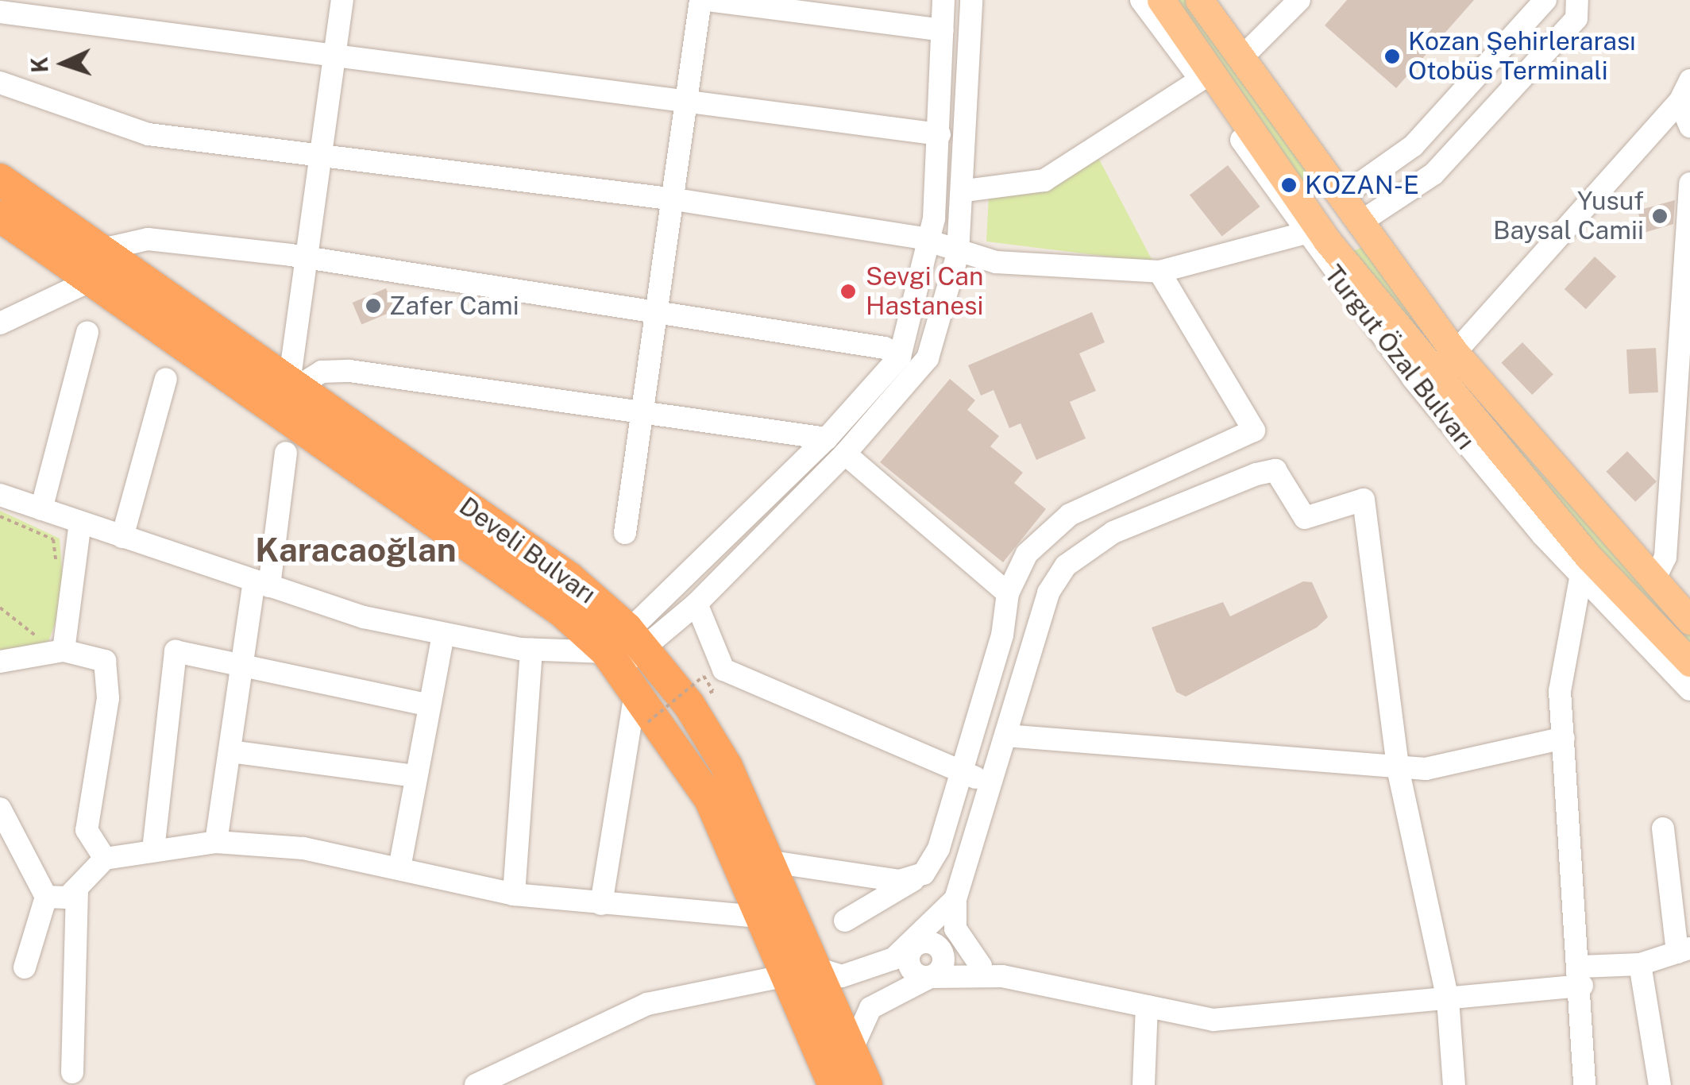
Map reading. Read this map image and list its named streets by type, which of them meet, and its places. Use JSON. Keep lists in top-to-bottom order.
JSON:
{
  "streets": {
    "highway": ["Develi Bulvarı"],
    "main road": ["Turgut Özal Bulvarı"]
  },
  "districts": ["Karacaoğlan"],
  "places": [
    "Kozan Şehirlerarası Otobüs Terminali",
    "KOZAN-E",
    "Yusuf Baysal Camii",
    "Sevgi Can Hastanesi",
    "Zafer Cami"
  ],
  "north": "left"
}
